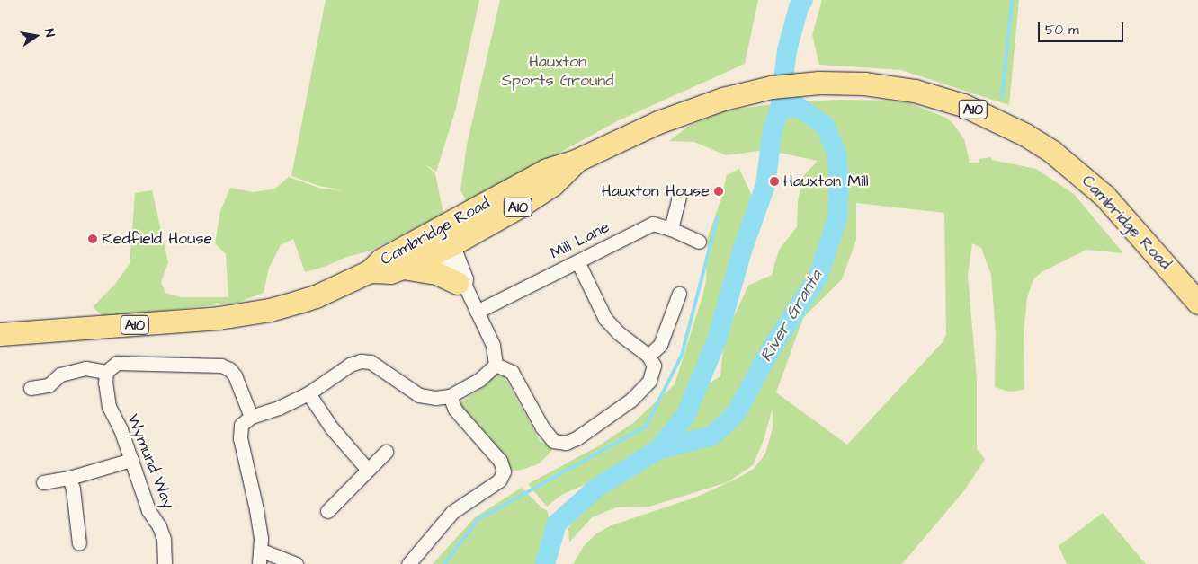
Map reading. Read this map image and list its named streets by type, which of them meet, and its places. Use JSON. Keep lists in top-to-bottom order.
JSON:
{
  "streets": {
    "highway": ["A10", "Cambridge Road"],
    "street": ["Mill Lane", "Wymund Way"]
  },
  "water": ["River Granta"],
  "parks": ["Hauxton Sports Ground"],
  "places": ["Hauxton Mill", "Hauxton House", "Redfield House"],
  "scale_bar": "50 m",
  "north": "right"
}
